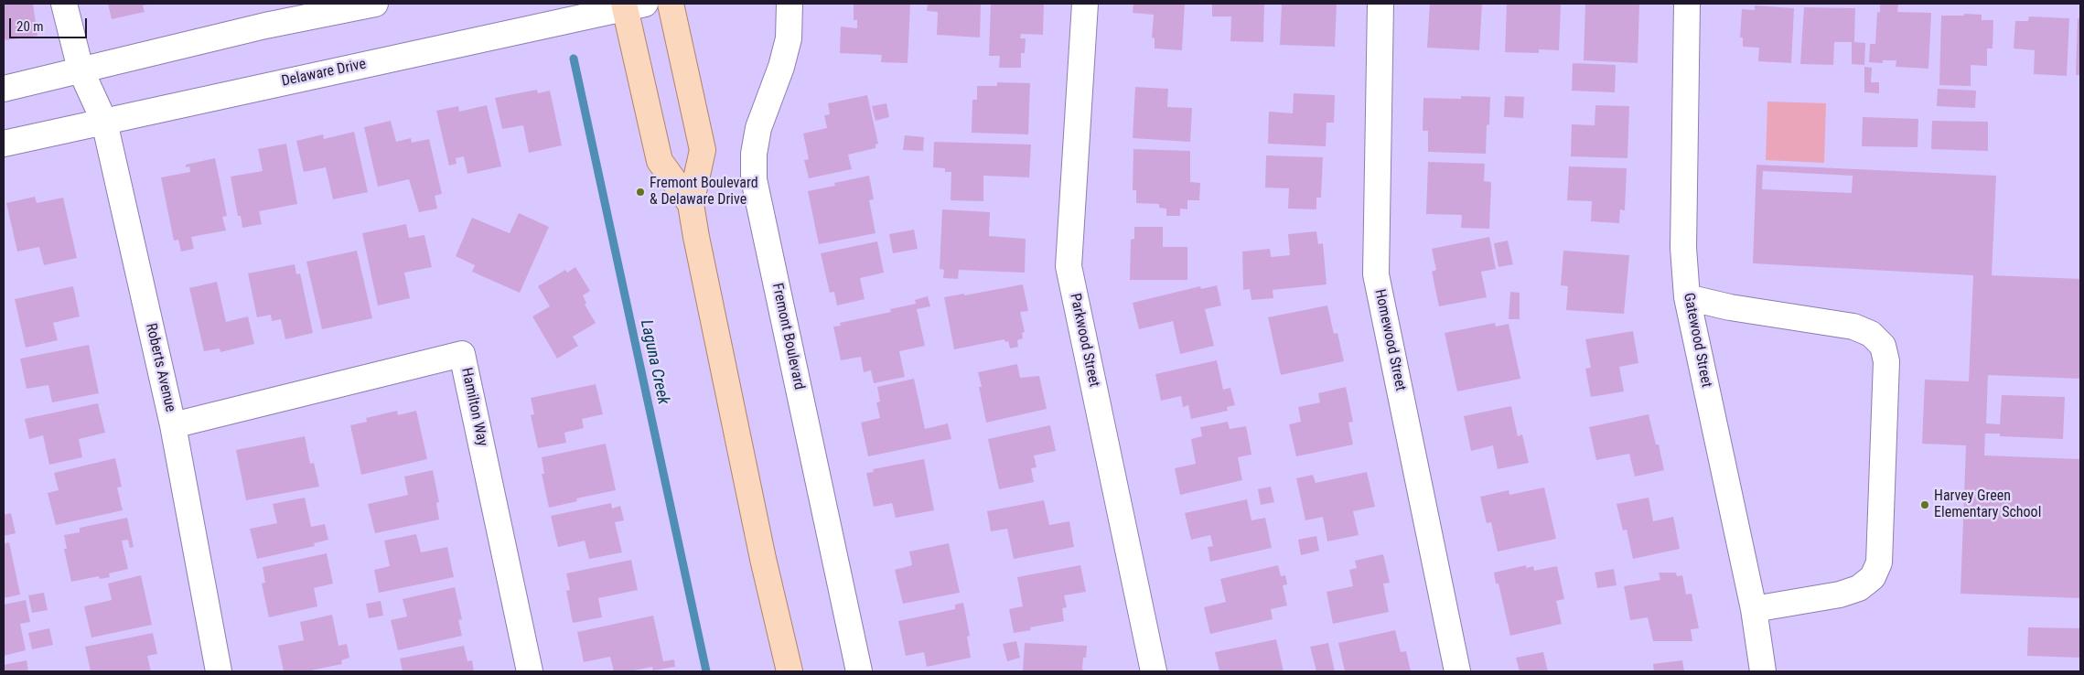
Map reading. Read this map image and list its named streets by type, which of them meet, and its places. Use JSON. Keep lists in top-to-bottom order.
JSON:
{
  "streets": {
    "street": [
      "Delaware Drive",
      "Fremont Boulevard",
      "Parkwood Street",
      "Homewood Street",
      "Gatewood Street",
      "Roberts Avenue",
      "Hamilton Way"
    ]
  },
  "crossings": [
    ["Delaware Drive", "Roberts Avenue"],
    ["Roberts Avenue", "Hamilton Way"]
  ],
  "water": ["Laguna Creek"],
  "places": ["Fremont Boulevard & Delaware Drive", "Harvey Green Elementary School"],
  "scale_bar": "20 m"
}
